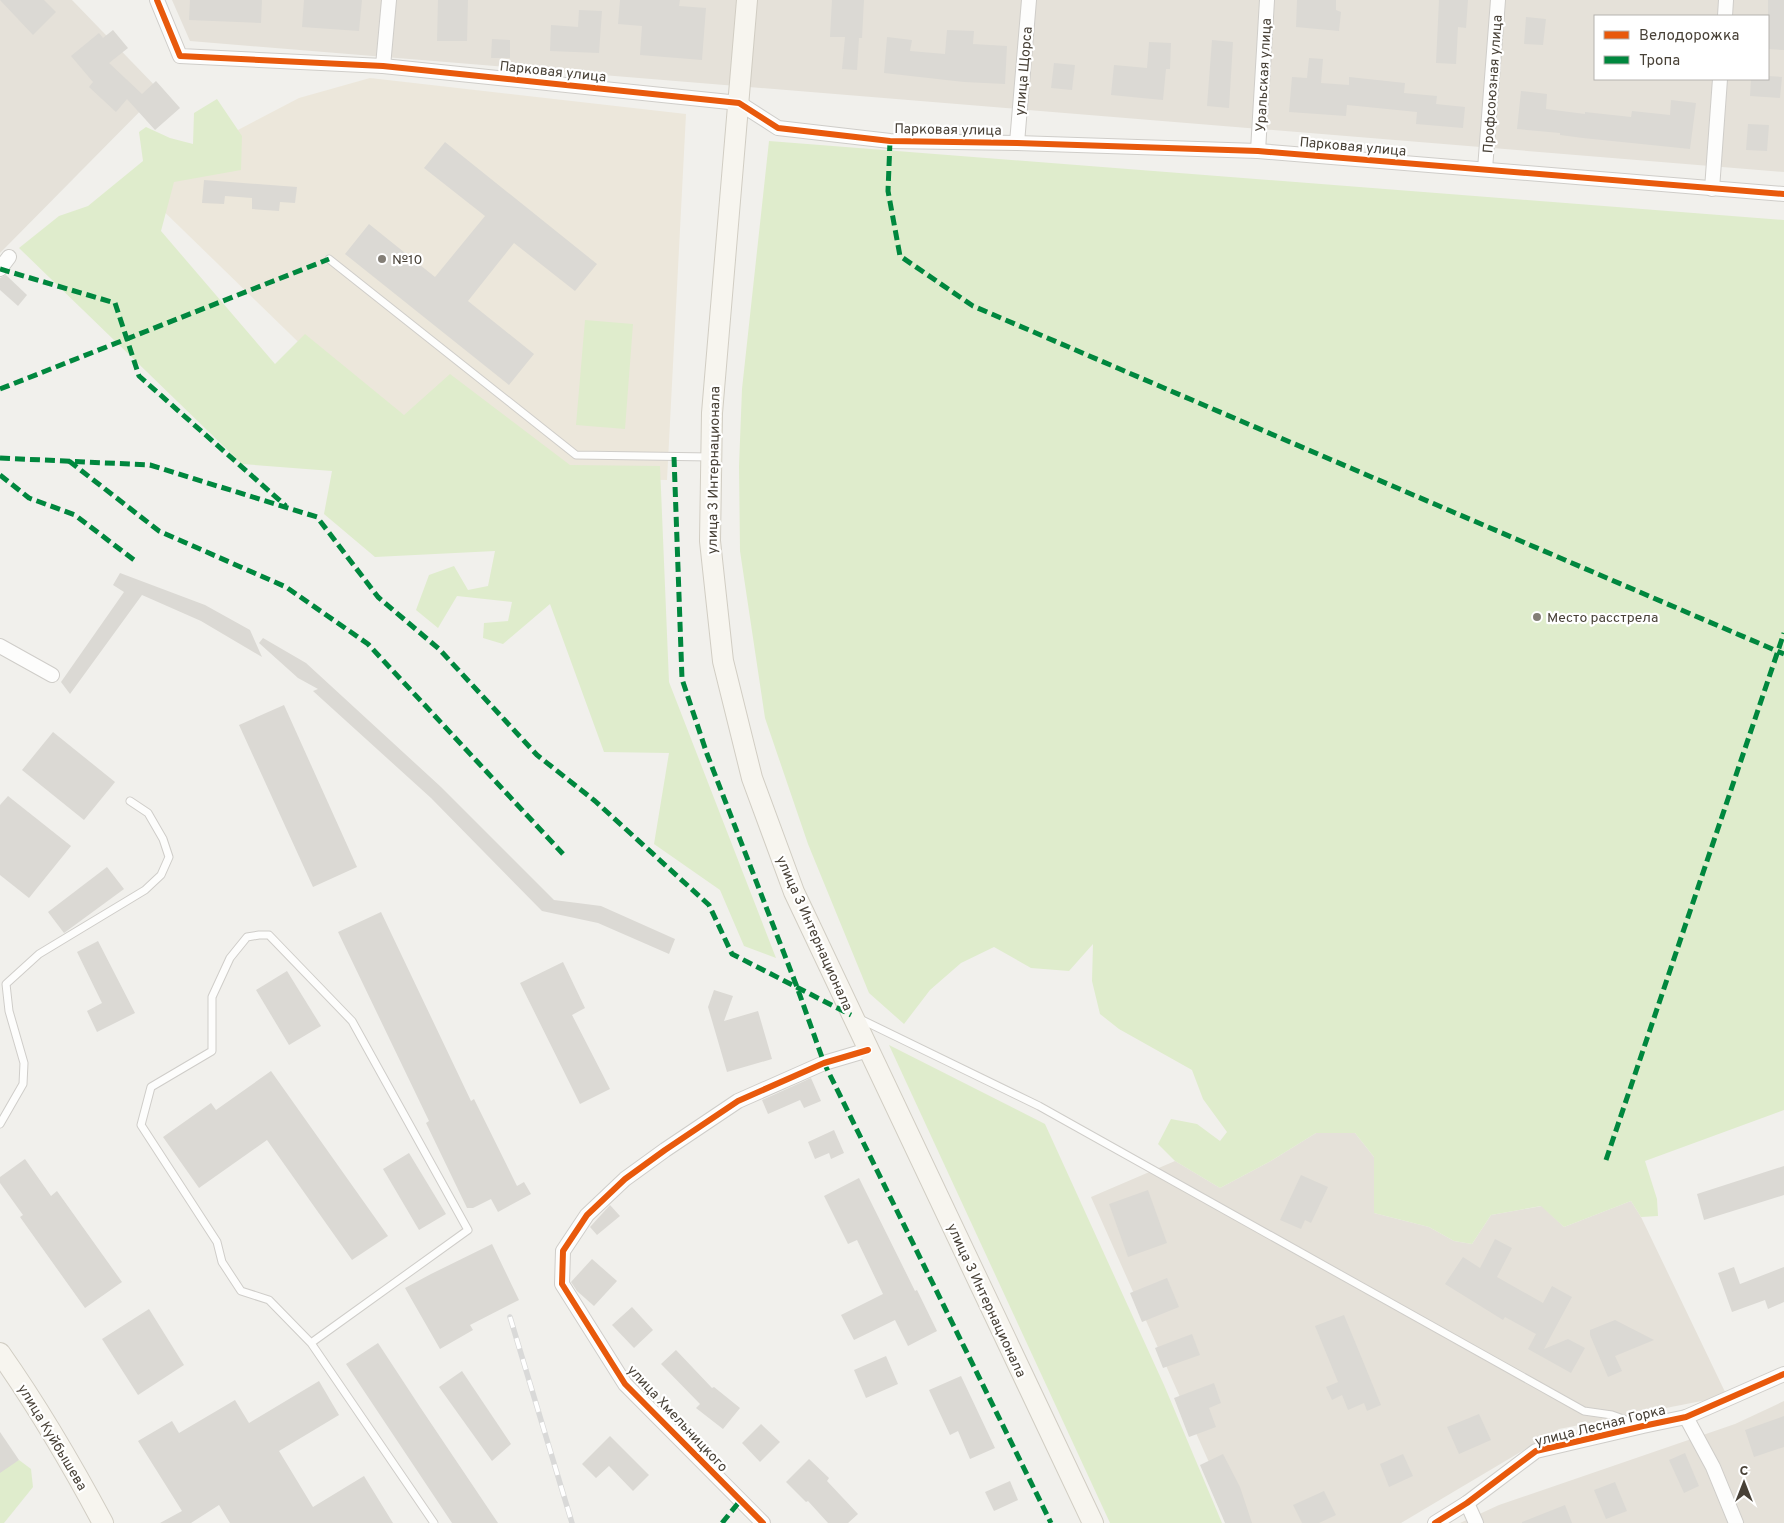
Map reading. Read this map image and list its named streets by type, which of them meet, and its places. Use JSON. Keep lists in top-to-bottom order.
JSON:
{
  "streets": {
    "main road": ["улица 3 Интернационала", "улица Куйбышева"],
    "street": [
      "Парковая улица",
      "улица Щорса",
      "Уральская улица",
      "Профсоюзная улица",
      "улица Хмельницкого",
      "улица Лесная Горка"
    ]
  },
  "crossings": [
    ["Парковая улица", "улица Щорса"],
    ["Парковая улица", "Уральская улица"],
    ["Парковая улица", "Профсоюзная улица"],
    ["Парковая улица", "улица 3 Интернационала"],
    ["улица 3 Интернационала", "улица Хмельницкого"]
  ],
  "places": ["№10", "Место расстрела"],
  "legend": ["Велодорожка", "Тропа"],
  "north": "top"
}
